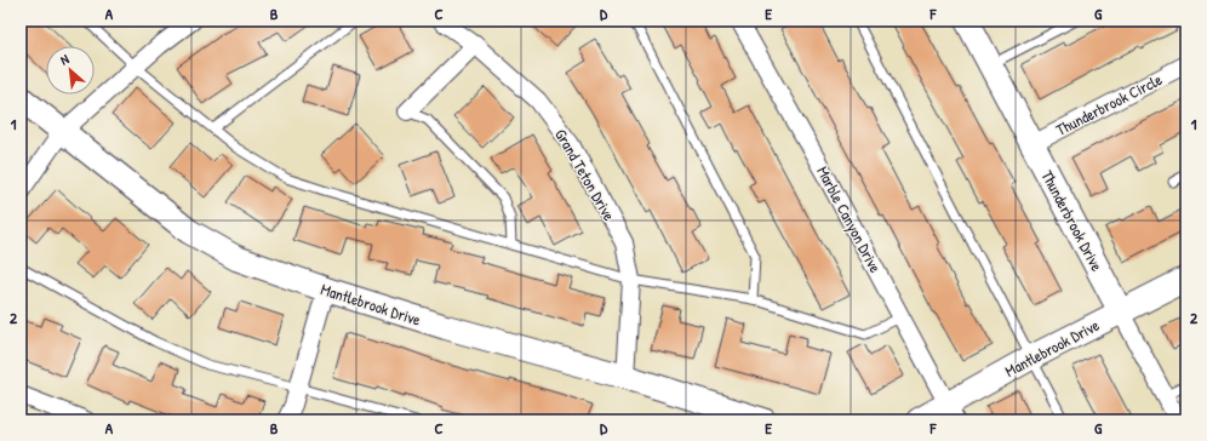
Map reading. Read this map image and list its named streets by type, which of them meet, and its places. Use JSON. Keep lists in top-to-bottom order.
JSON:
{
  "streets": {
    "street": [
      "Thunderbrook Circle",
      "Grand Teton Drive",
      "Marble Canyon Drive",
      "Thunderbrook Drive",
      "Mantlebrook Drive"
    ]
  },
  "crossings": [
    ["Thunderbrook Circle", "Thunderbrook Drive"],
    ["Grand Teton Drive", "Mantlebrook Drive"],
    ["Marble Canyon Drive", "Mantlebrook Drive"],
    ["Thunderbrook Drive", "Mantlebrook Drive"]
  ],
  "north": "top left",
  "grid": {
    "columns": [
      "A",
      "B",
      "C",
      "D",
      "E",
      "F",
      "G"
    ],
    "rows": ["1", "2"]
  }
}
